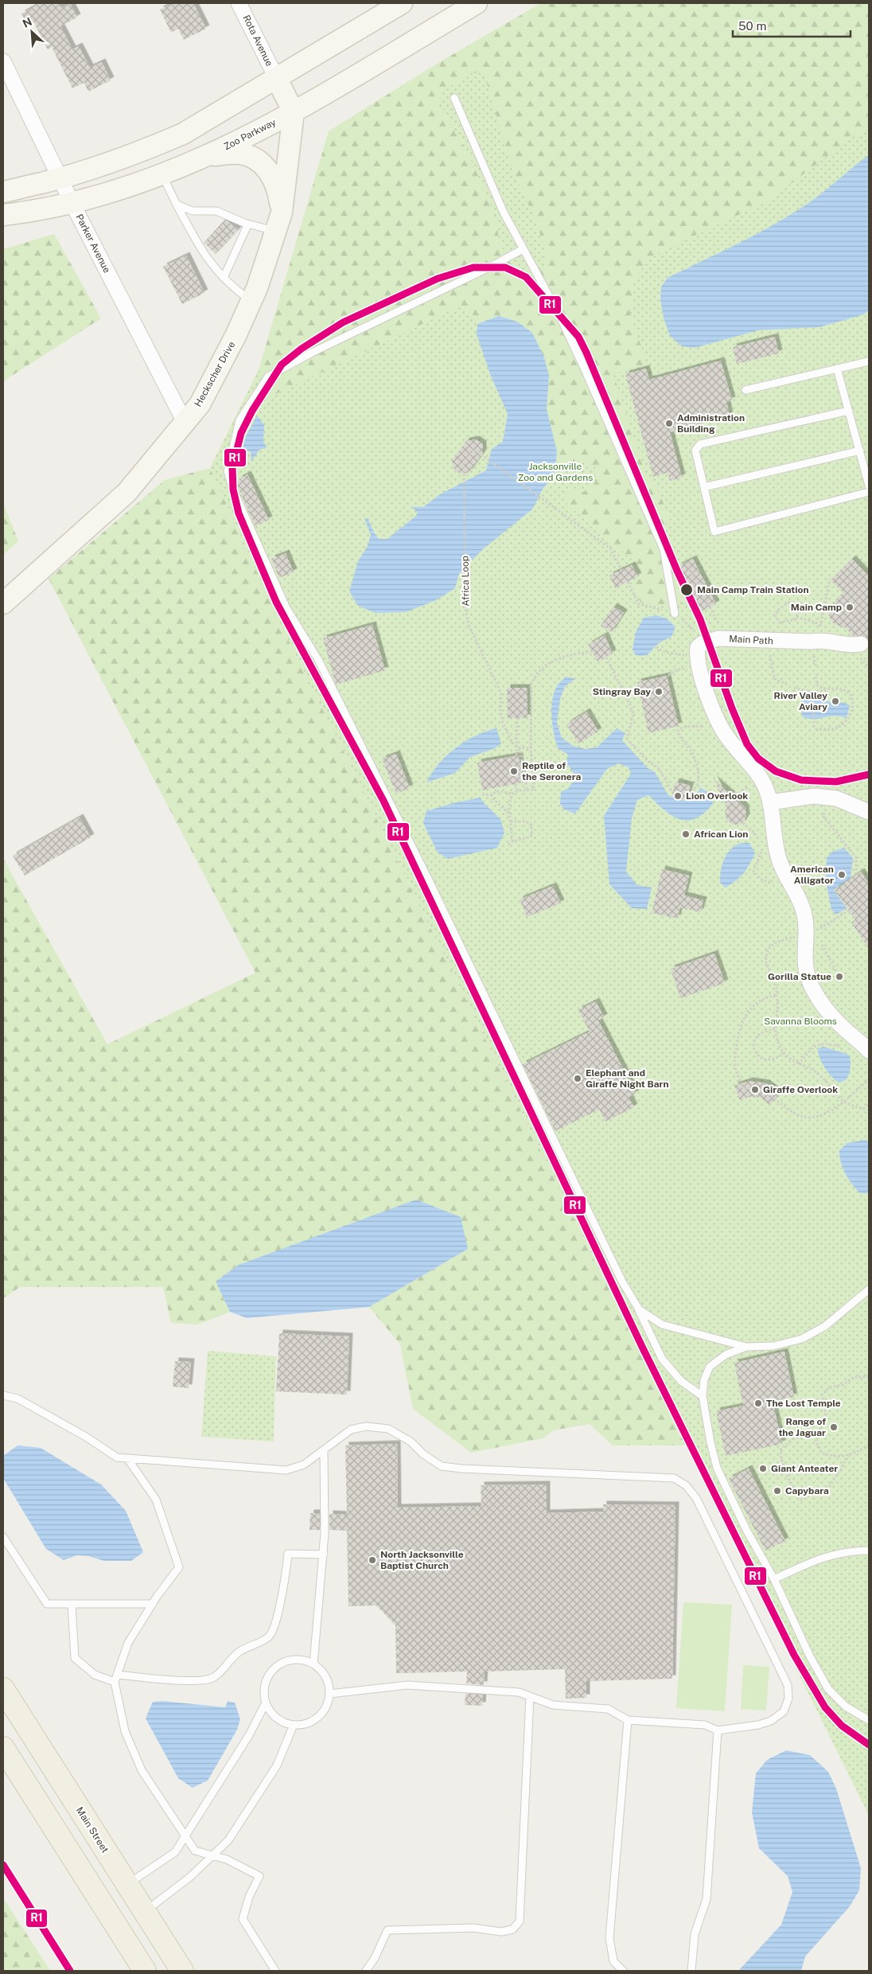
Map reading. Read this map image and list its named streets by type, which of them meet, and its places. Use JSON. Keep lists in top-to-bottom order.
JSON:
{
  "streets": {
    "main road": ["Zoo Parkway", "Heckscher Drive", "Main Street"],
    "street": ["Rota Avenue", "Parker Avenue", "Main Path"],
    "path": ["Africa Loop"]
  },
  "crossings": [
    ["Zoo Parkway", "Parker Avenue"],
    ["Zoo Parkway", "Heckscher Drive"],
    ["Parker Avenue", "Heckscher Drive"]
  ],
  "parks": ["Jacksonville Zoo and Gardens", "Savanna Blooms"],
  "places": [
    "Administration Building",
    "Main Camp Train Station",
    "Main Camp",
    "Stingray Bay",
    "River Valley Aviary",
    "Reptile of the Seronera",
    "Lion Overlook",
    "African Lion",
    "American Alligator",
    "Gorilla Statue",
    "Elephant and Giraffe Night Barn",
    "Giraffe Overlook",
    "The Lost Temple",
    "Range of the Jaguar",
    "Giant Anteater",
    "Capybara",
    "North Jacksonville Baptist Church"
  ],
  "lines": ["transit line R1"],
  "scale_bar": "50 m",
  "north": "top left"
}
